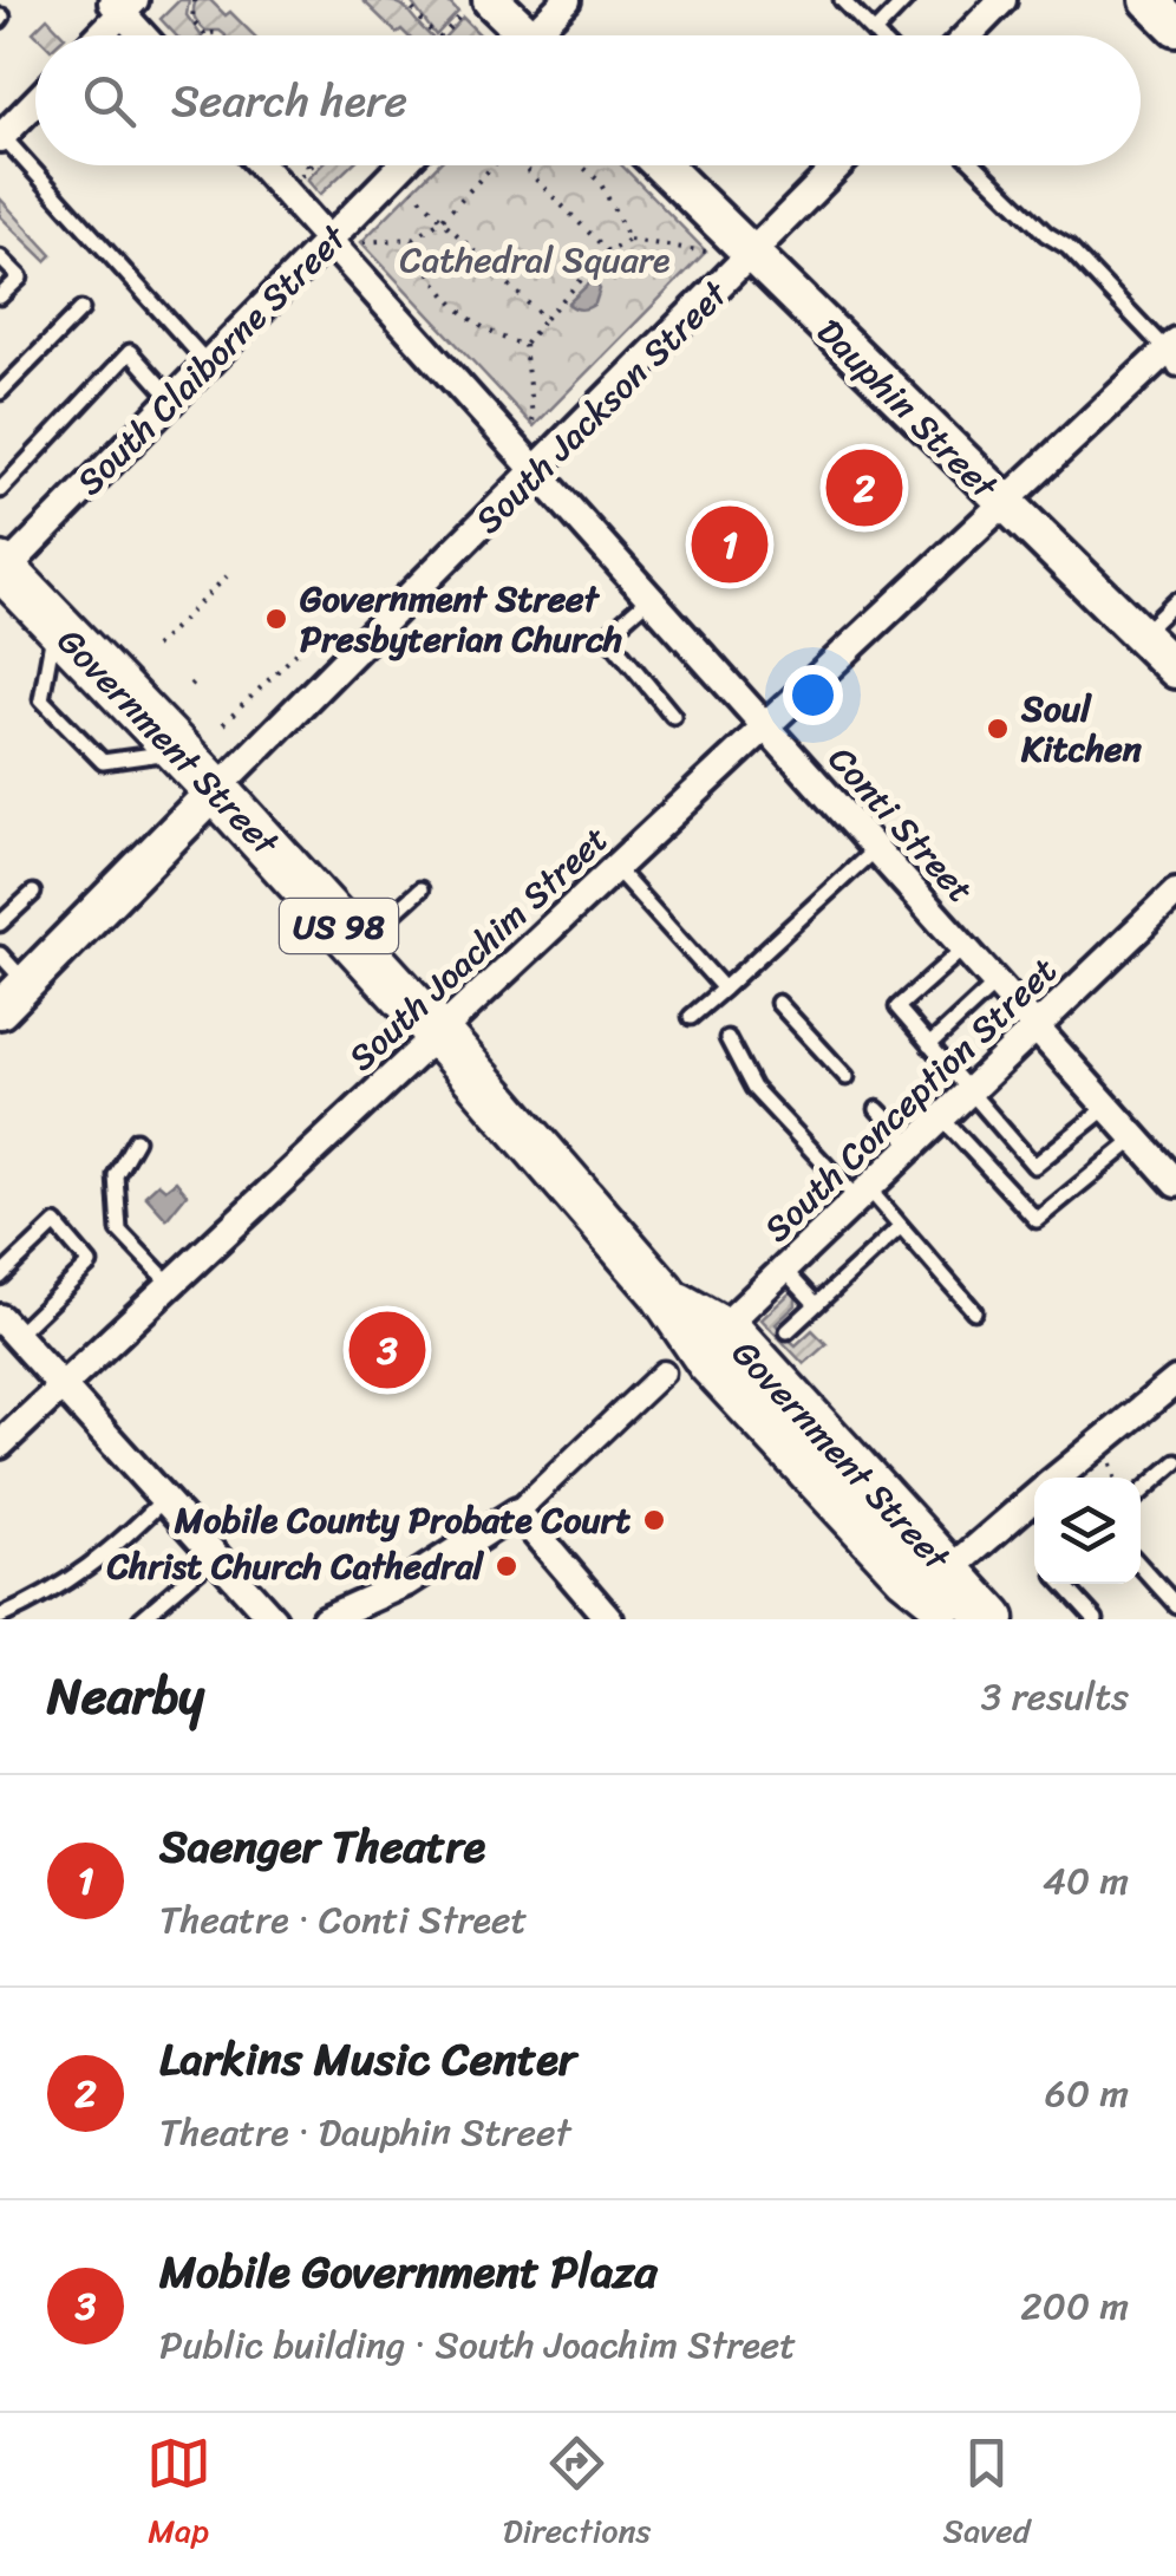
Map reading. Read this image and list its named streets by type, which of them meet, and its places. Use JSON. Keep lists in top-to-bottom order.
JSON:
{
  "streets": {
    "main road": ["Government Street", "US 98"],
    "street": [
      "South Claiborne Street",
      "South Jackson Street",
      "Dauphin Street",
      "Conti Street",
      "South Joachim Street",
      "South Conception Street"
    ]
  },
  "crossings": [
    ["South Claiborne Street", "Government Street"],
    ["South Claiborne Street", "Conti Street"],
    ["South Jackson Street", "Dauphin Street"],
    ["South Jackson Street", "Government Street"],
    ["South Jackson Street", "Conti Street"],
    ["Dauphin Street", "South Joachim Street"],
    ["Government Street", "South Joachim Street"],
    ["Government Street", "South Conception Street"],
    ["Conti Street", "South Joachim Street"],
    ["Conti Street", "South Conception Street"]
  ],
  "parks": ["Cathedral Square"],
  "places": [
    "Government Street Presbyterian Church",
    "Soul Kitchen",
    "Mobile County Probate Court",
    "Christ Church Cathedral"
  ],
  "page": {
    "search": "Search here",
    "pins": ["2", "1", "3"],
    "heading": ["Nearby", "3 results"],
    "list": [
      {
        "mark": "1",
        "name": "Saenger Theatre",
        "note": "Theatre · Conti Street",
        "value": "40 m"
      },
      {
        "mark": "2",
        "name": "Larkins Music Center",
        "note": "Theatre · Dauphin Street",
        "value": "60 m"
      },
      {
        "mark": "3",
        "name": "Mobile Government Plaza",
        "note": "Public building · South Joachim Street",
        "value": "200 m"
      }
    ],
    "nav": ["Map", "Directions", "Saved"]
  }
}
